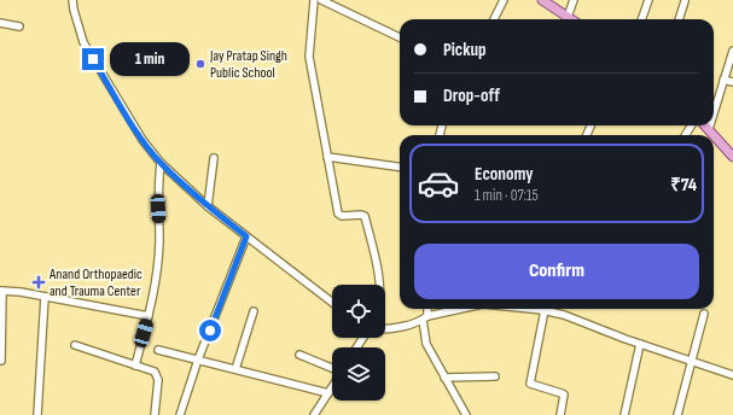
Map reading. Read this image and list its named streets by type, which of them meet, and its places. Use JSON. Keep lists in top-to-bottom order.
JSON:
{
  "places": {
    "other": ["Jay Pratap Singh Public School"],
    "health": ["Anand Orthopaedic and Trauma Center"]
  },
  "page": {
    "banner": ["Pickup", "Drop-off"],
    "bubble": "1 min",
    "list": [
      {
        "name": "Economy",
        "note": "1 min · 07:15",
        "value": "₹74"
      }
    ],
    "buttons": "Confirm"
  }
}
